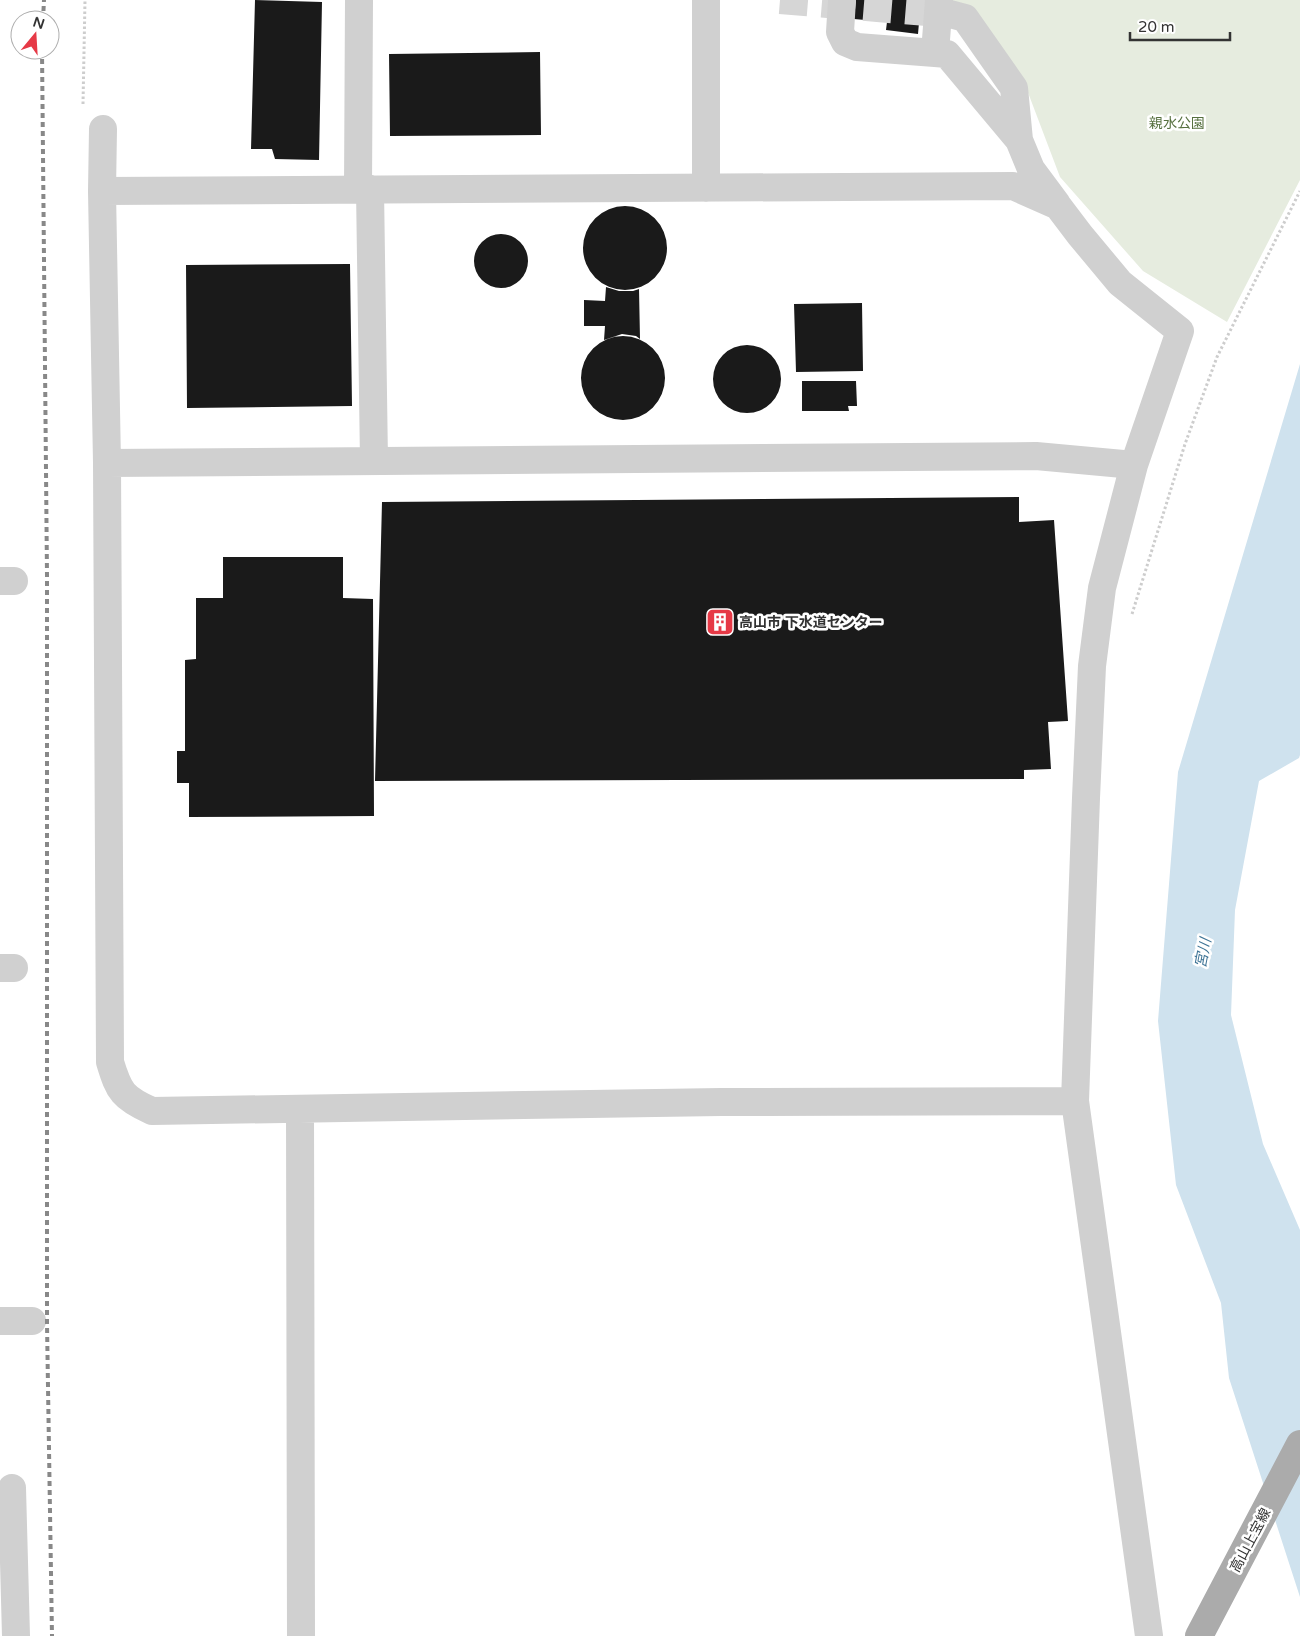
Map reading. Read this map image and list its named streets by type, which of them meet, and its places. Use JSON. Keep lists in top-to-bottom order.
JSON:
{
  "streets": {
    "main road": ["高山上宝線"]
  },
  "water": ["宮川"],
  "parks": ["親水公園"],
  "places": {
    "building": ["高山市 下水道センター"]
  },
  "scale_bar": "20 m",
  "north": "top"
}
